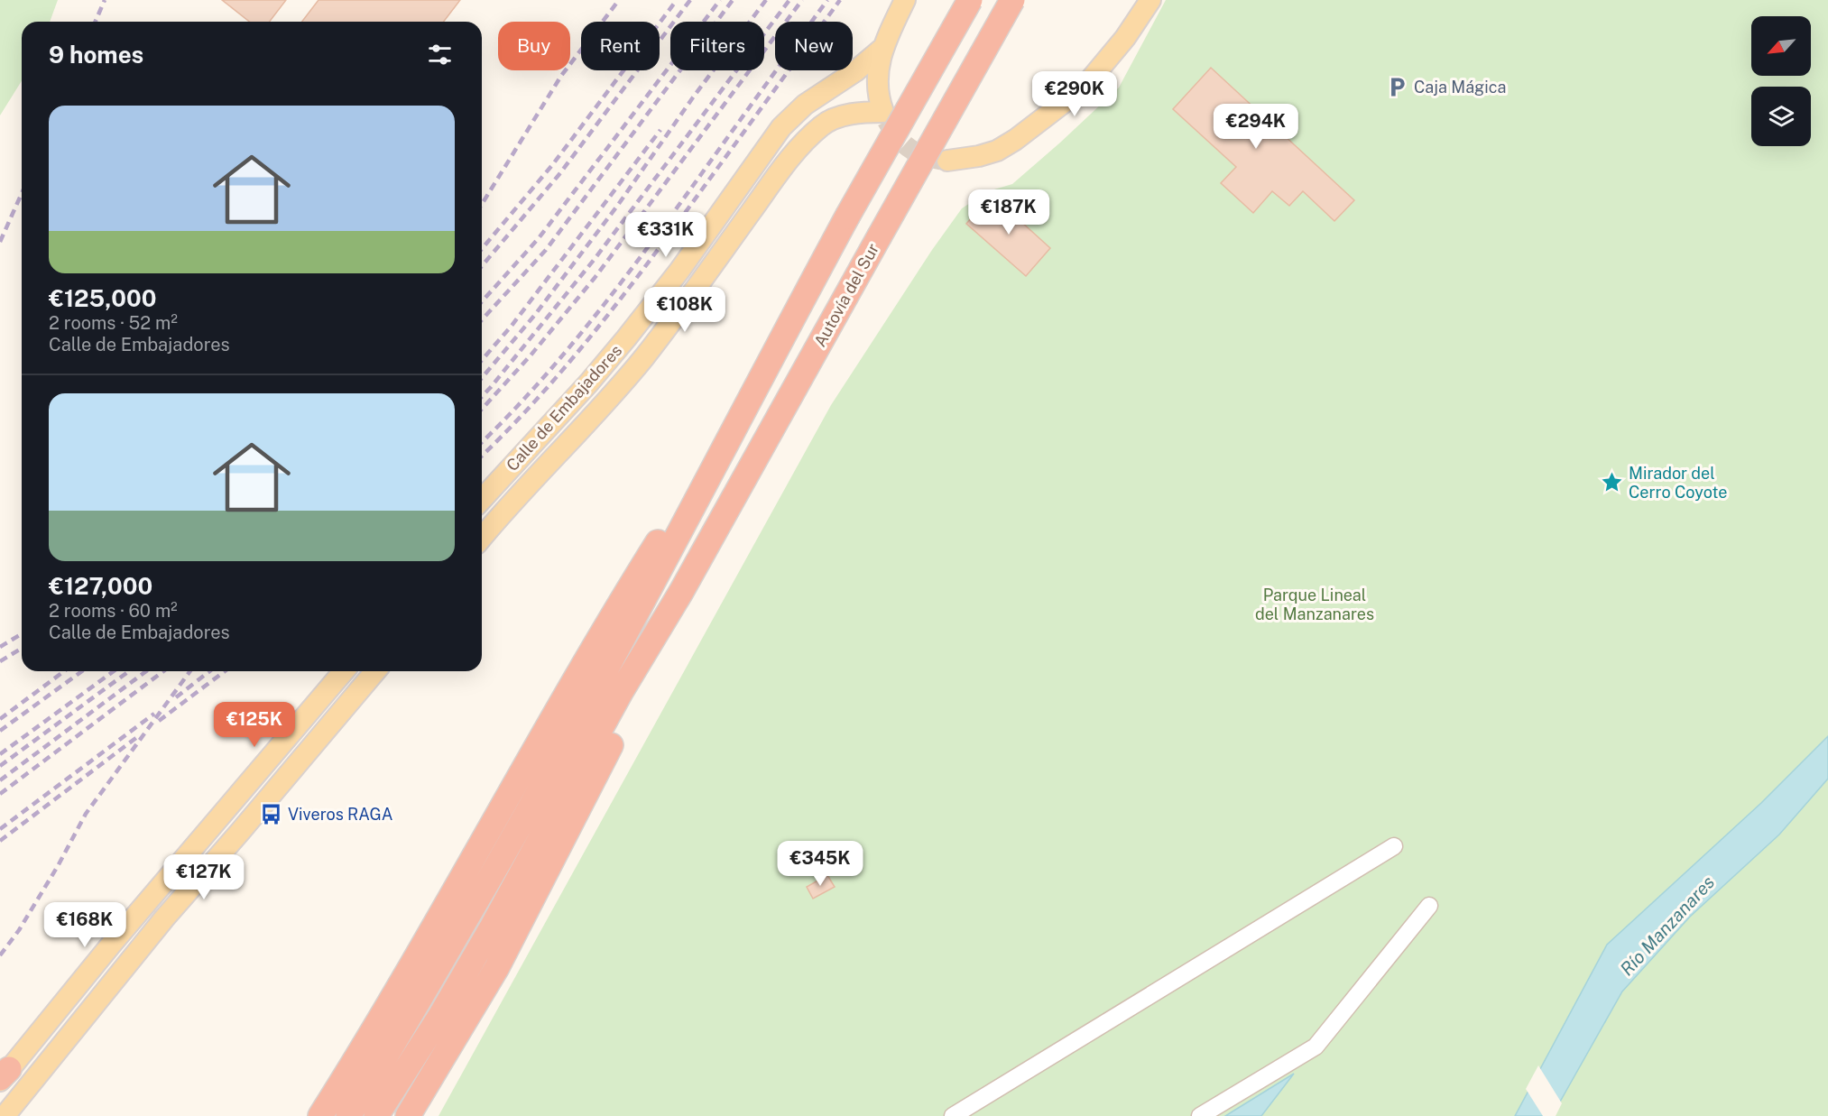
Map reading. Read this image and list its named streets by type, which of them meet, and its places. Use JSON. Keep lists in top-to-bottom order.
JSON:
{
  "streets": {
    "highway": ["Autovía del Sur"],
    "main road": ["Calle de Embajadores"]
  },
  "water": ["Río Manzanares"],
  "parks": ["Parque Lineal del Manzanares"],
  "places": {
    "parking": ["Caja Mágica"],
    "place": ["Mirador del Cerro Coyote"],
    "bus stop": ["Viveros RAGA"]
  },
  "north": "bottom left",
  "page": {
    "chip": [
      "Buy",
      "Rent",
      "Filters",
      "New"
    ],
    "heading": "9 homes",
    "price": [
      "€290K",
      "€294K",
      "€187K",
      "€331K",
      "€108K",
      "€125K",
      "€345K",
      "€127K",
      "€168K"
    ],
    "list": [
      {
        "name": "€125,000",
        "note": "2 rooms · 52 m² · Calle de Embajadores"
      },
      {
        "name": "€127,000",
        "note": "2 rooms · 60 m² · Calle de Embajadores"
      }
    ]
  }
}
